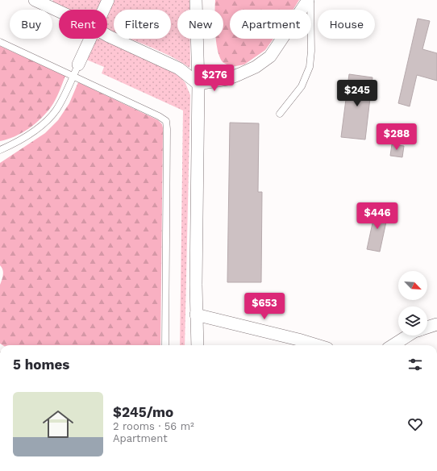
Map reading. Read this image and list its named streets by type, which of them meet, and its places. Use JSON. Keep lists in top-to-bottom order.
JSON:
{
  "north": "bottom right",
  "page": {
    "chip": [
      "Buy",
      "Rent",
      "Filters",
      "New",
      "Apartment",
      "House"
    ],
    "price": [
      "$276",
      "$245",
      "$288",
      "$446",
      "$653"
    ],
    "heading": "5 homes",
    "list": [
      {
        "name": "$245/mo",
        "note": "2 rooms · 56 m² · Apartment"
      }
    ]
  }
}
